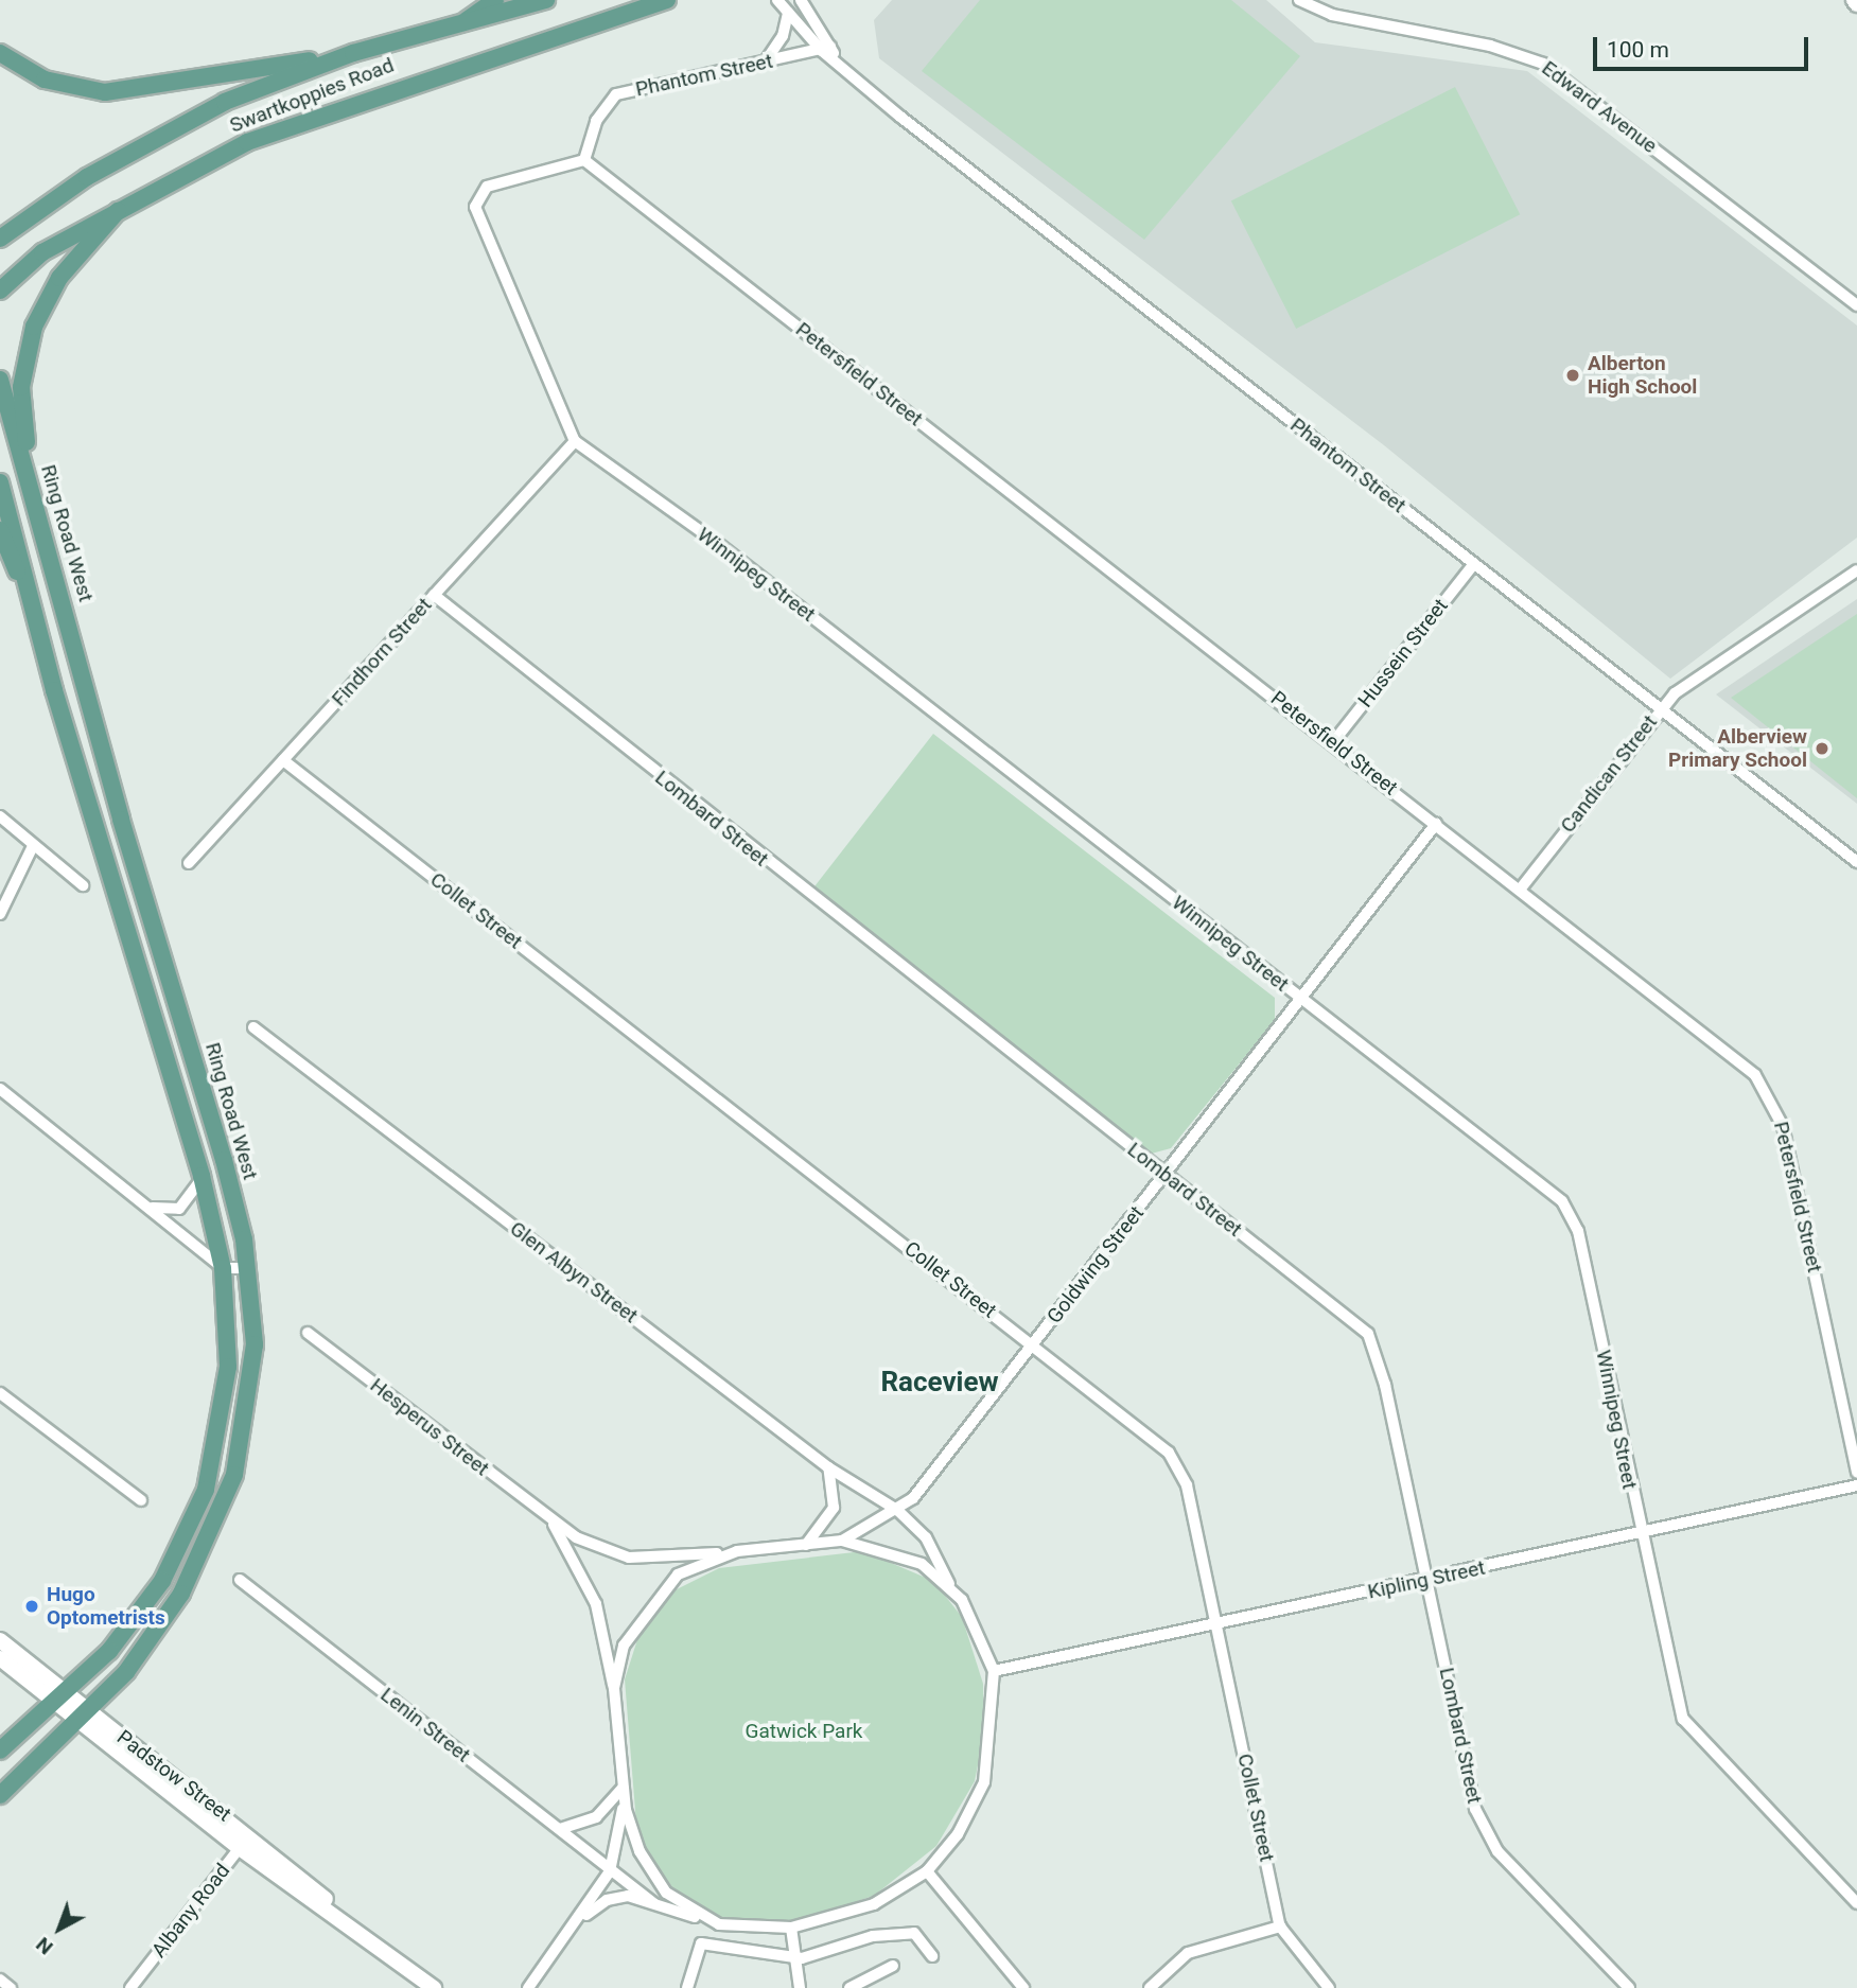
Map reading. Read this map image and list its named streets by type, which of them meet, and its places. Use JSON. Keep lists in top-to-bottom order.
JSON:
{
  "streets": {
    "main road": ["Swartkoppies Road", "Ring Road West"],
    "street": [
      "Phantom Street",
      "Edward Avenue",
      "Petersfield Street",
      "Winnipeg Street",
      "Findhorn Street",
      "Hussein Street",
      "Candican Street",
      "Lombard Street",
      "Collet Street",
      "Goldwing Street",
      "Glen Albyn Street",
      "Hesperus Street",
      "Kipling Street",
      "Lenin Street",
      "Padstow Street",
      "Albany Road"
    ]
  },
  "crossings": [
    ["Phantom Street", "Petersfield Street"],
    ["Phantom Street", "Hussein Street"],
    ["Phantom Street", "Candican Street"],
    ["Petersfield Street", "Hussein Street"],
    ["Petersfield Street", "Candican Street"],
    ["Petersfield Street", "Goldwing Street"],
    ["Ring Road West", "Padstow Street"],
    ["Winnipeg Street", "Findhorn Street"],
    ["Winnipeg Street", "Goldwing Street"],
    ["Winnipeg Street", "Kipling Street"],
    ["Findhorn Street", "Lombard Street"],
    ["Findhorn Street", "Collet Street"],
    ["Lombard Street", "Goldwing Street"],
    ["Lombard Street", "Kipling Street"],
    ["Collet Street", "Goldwing Street"],
    ["Collet Street", "Kipling Street"],
    ["Goldwing Street", "Glen Albyn Street"],
    ["Padstow Street", "Albany Road"]
  ],
  "districts": ["Raceview"],
  "parks": ["Gatwick Park"],
  "places": ["Alberton High School", "Alberview Primary School", "Hugo Optometrists"],
  "scale_bar": "100 m",
  "north": "bottom left"
}
